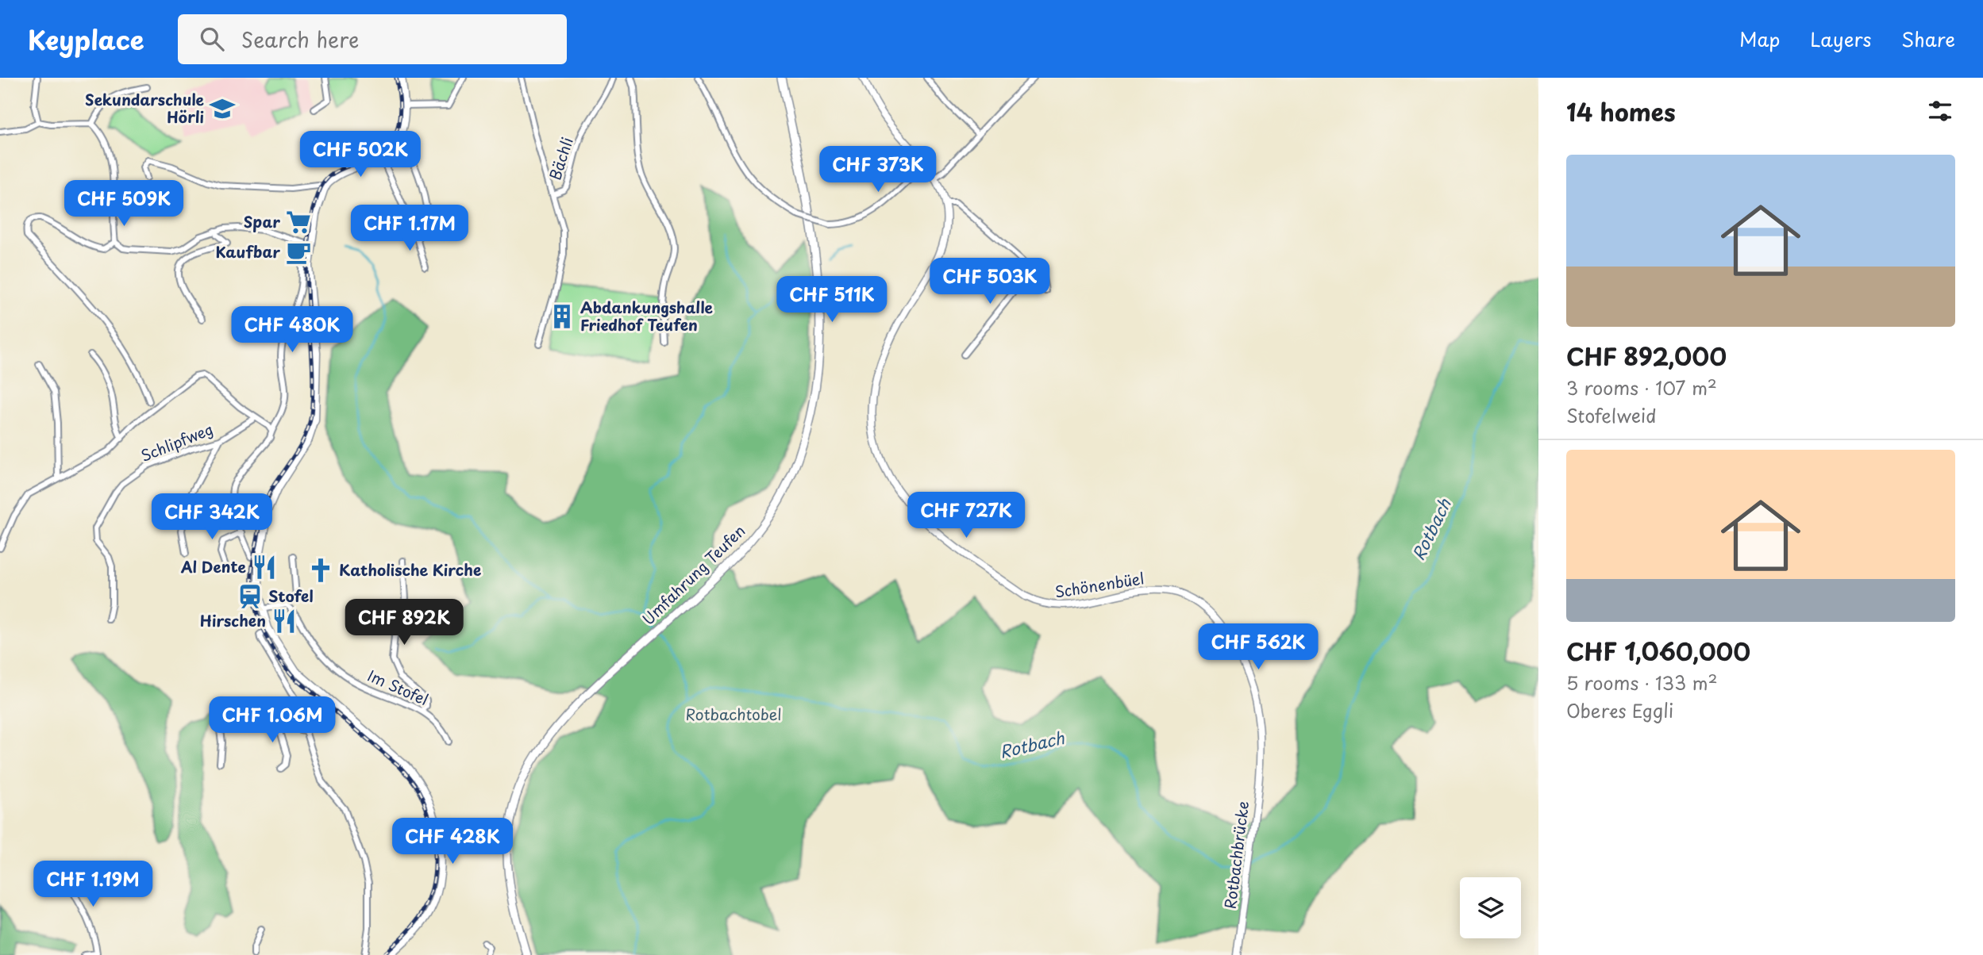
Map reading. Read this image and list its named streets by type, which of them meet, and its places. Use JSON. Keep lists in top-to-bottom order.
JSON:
{
  "streets": {
    "main road": ["Umfahrung Teufen"],
    "street": [
      "Bächli",
      "Schlipfweg",
      "Schönenbüel",
      "Im Stofel",
      "Rotbachbrücke"
    ]
  },
  "crossings": [
    ["Schönenbüel", "Rotbachbrücke"]
  ],
  "water": ["Rotbach"],
  "parks": ["Rotbachtobel"],
  "places": {
    "school or university": ["Sekundarschule Hörli"],
    "supermarket": ["Spar"],
    "cafe": ["Kaufbar"],
    "building": ["Abdankungshalle Friedhof Teufen"],
    "restaurant": ["Al Dente", "Hirschen"],
    "church": ["Katholische Kirche"],
    "station": ["Stofel"]
  },
  "page": {
    "header": "Keyplace",
    "search": "Search here",
    "nav": ["Map", "Layers", "Share"],
    "heading": "14 homes",
    "price": [
      "CHF 502K",
      "CHF 373K",
      "CHF 509K",
      "CHF 1.17M",
      "CHF 503K",
      "CHF 511K",
      "CHF 480K",
      "CHF 727K",
      "CHF 342K",
      "CHF 892K",
      "CHF 562K",
      "CHF 1.06M",
      "CHF 428K",
      "CHF 1.19M"
    ],
    "list": [
      {
        "name": "CHF 892,000",
        "note": "3 rooms · 107 m² · Stofelweid"
      },
      {
        "name": "CHF 1,060,000",
        "note": "5 rooms · 133 m² · Oberes Eggli"
      }
    ]
  }
}
